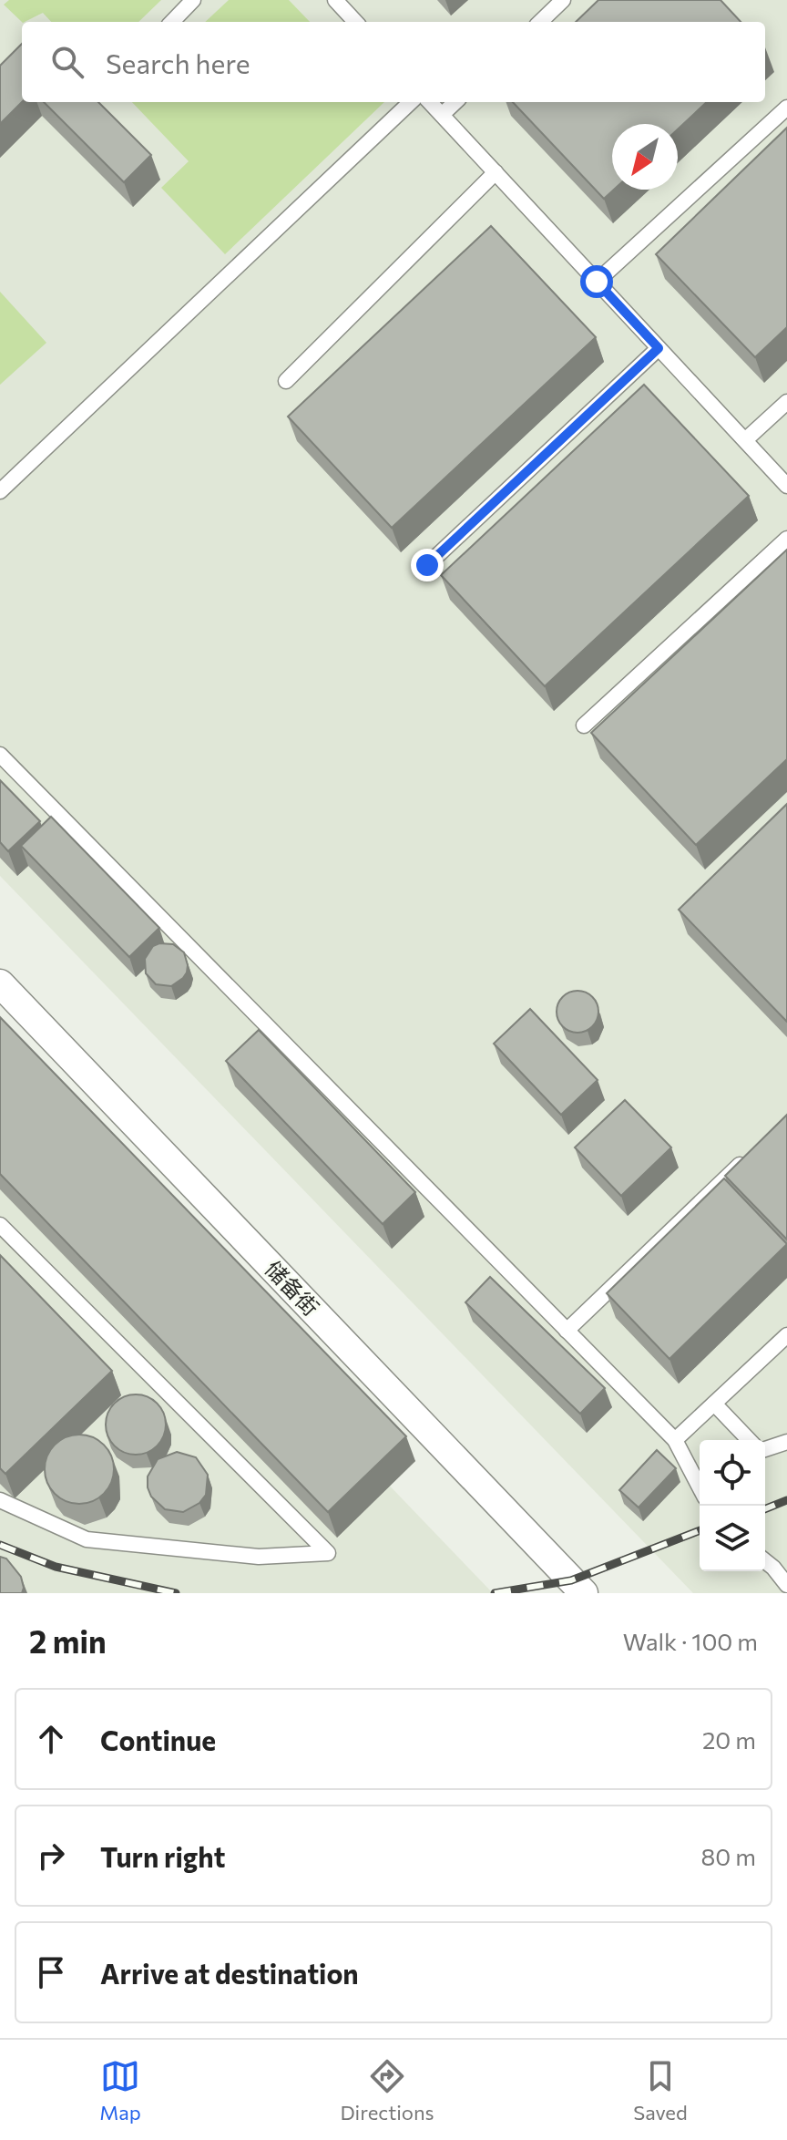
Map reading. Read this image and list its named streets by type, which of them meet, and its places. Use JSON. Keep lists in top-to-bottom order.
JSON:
{
  "streets": {
    "street": ["储备街"]
  },
  "north": "bottom left",
  "page": {
    "search": "Search here",
    "heading": ["2 min", "Walk · 100 m"],
    "list": [
      ["Continue", "20 m"],
      ["Turn right", "80 m"],
      "Arrive at destination"
    ],
    "nav": ["Map", "Directions", "Saved"]
  }
}
